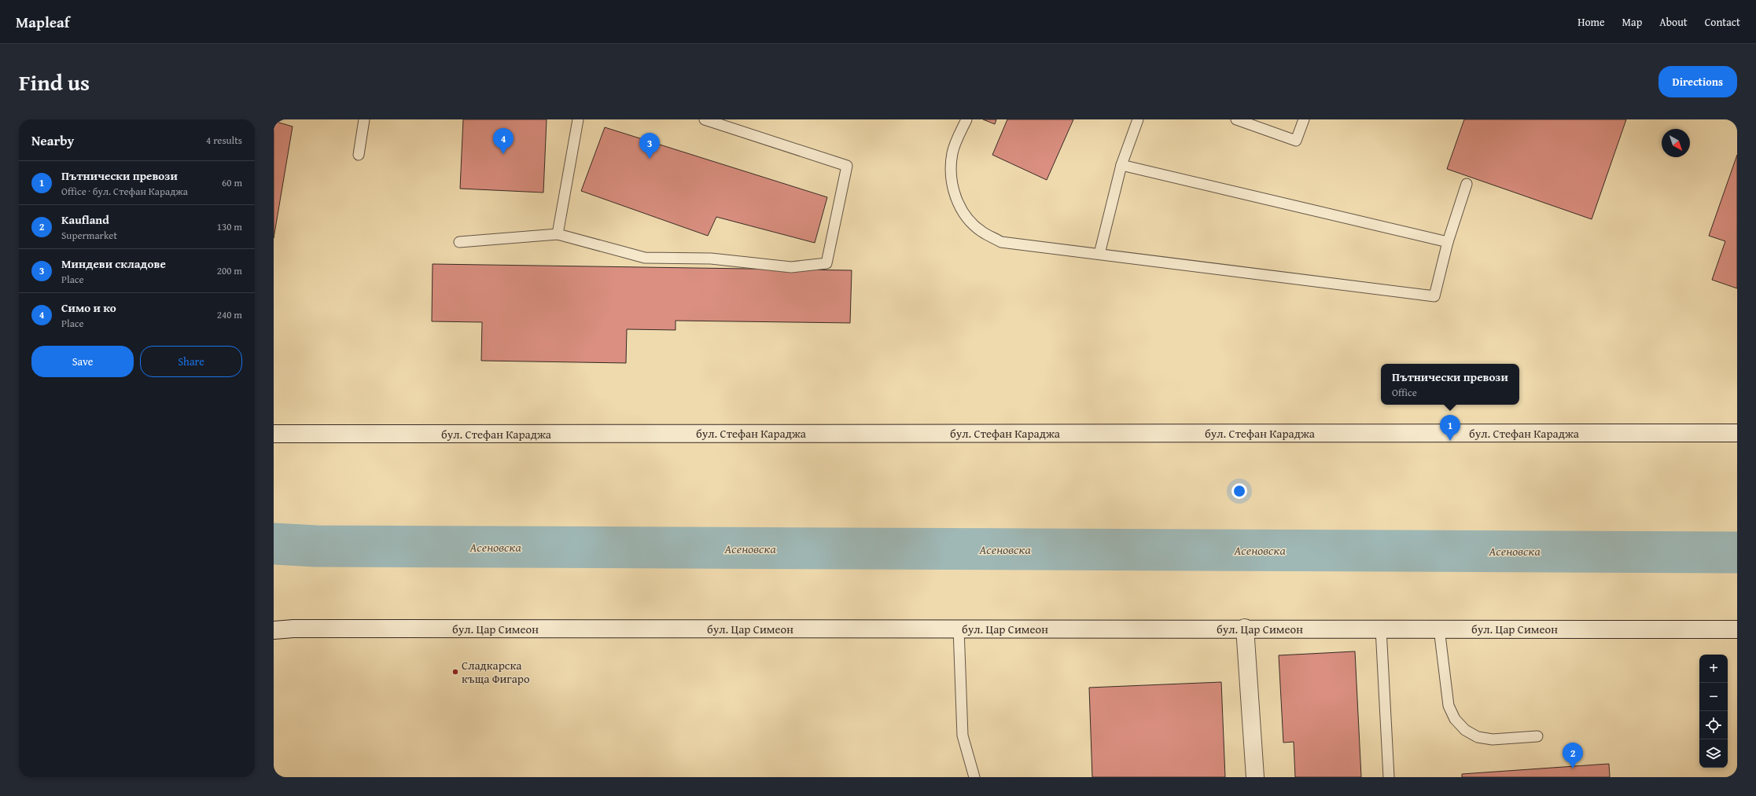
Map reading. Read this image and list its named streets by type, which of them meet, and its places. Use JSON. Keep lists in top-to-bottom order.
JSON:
{
  "streets": {
    "main road": ["бул. Стефан Караджа", "бул. Цар Симеон"]
  },
  "water": ["Асеновска"],
  "places": ["Сладкарска къща Фигаро"],
  "north": "bottom right",
  "page": {
    "header": "Mapleaf",
    "nav": [
      "Home",
      "Map",
      "About",
      "Contact"
    ],
    "title": "Find us",
    "buttons": [
      "Directions",
      ["Save", "Share"]
    ],
    "heading": ["Nearby", "4 results"],
    "pins": [
      "4",
      "3",
      "1",
      "2"
    ],
    "list": [
      {
        "mark": "1",
        "name": "Пътнически превози",
        "note": "Office · бул. Стефан Караджа",
        "value": "60 m"
      },
      {
        "mark": "2",
        "name": "Kaufland",
        "note": "Supermarket",
        "value": "130 m"
      },
      {
        "mark": "3",
        "name": "Миндеви складове",
        "note": "Place",
        "value": "200 m"
      },
      {
        "mark": "4",
        "name": "Симо и ко",
        "note": "Place",
        "value": "240 m"
      }
    ],
    "popup": ["Пътнически превози", "Office"],
    "map_buttons": ["+", "−"]
  }
}
